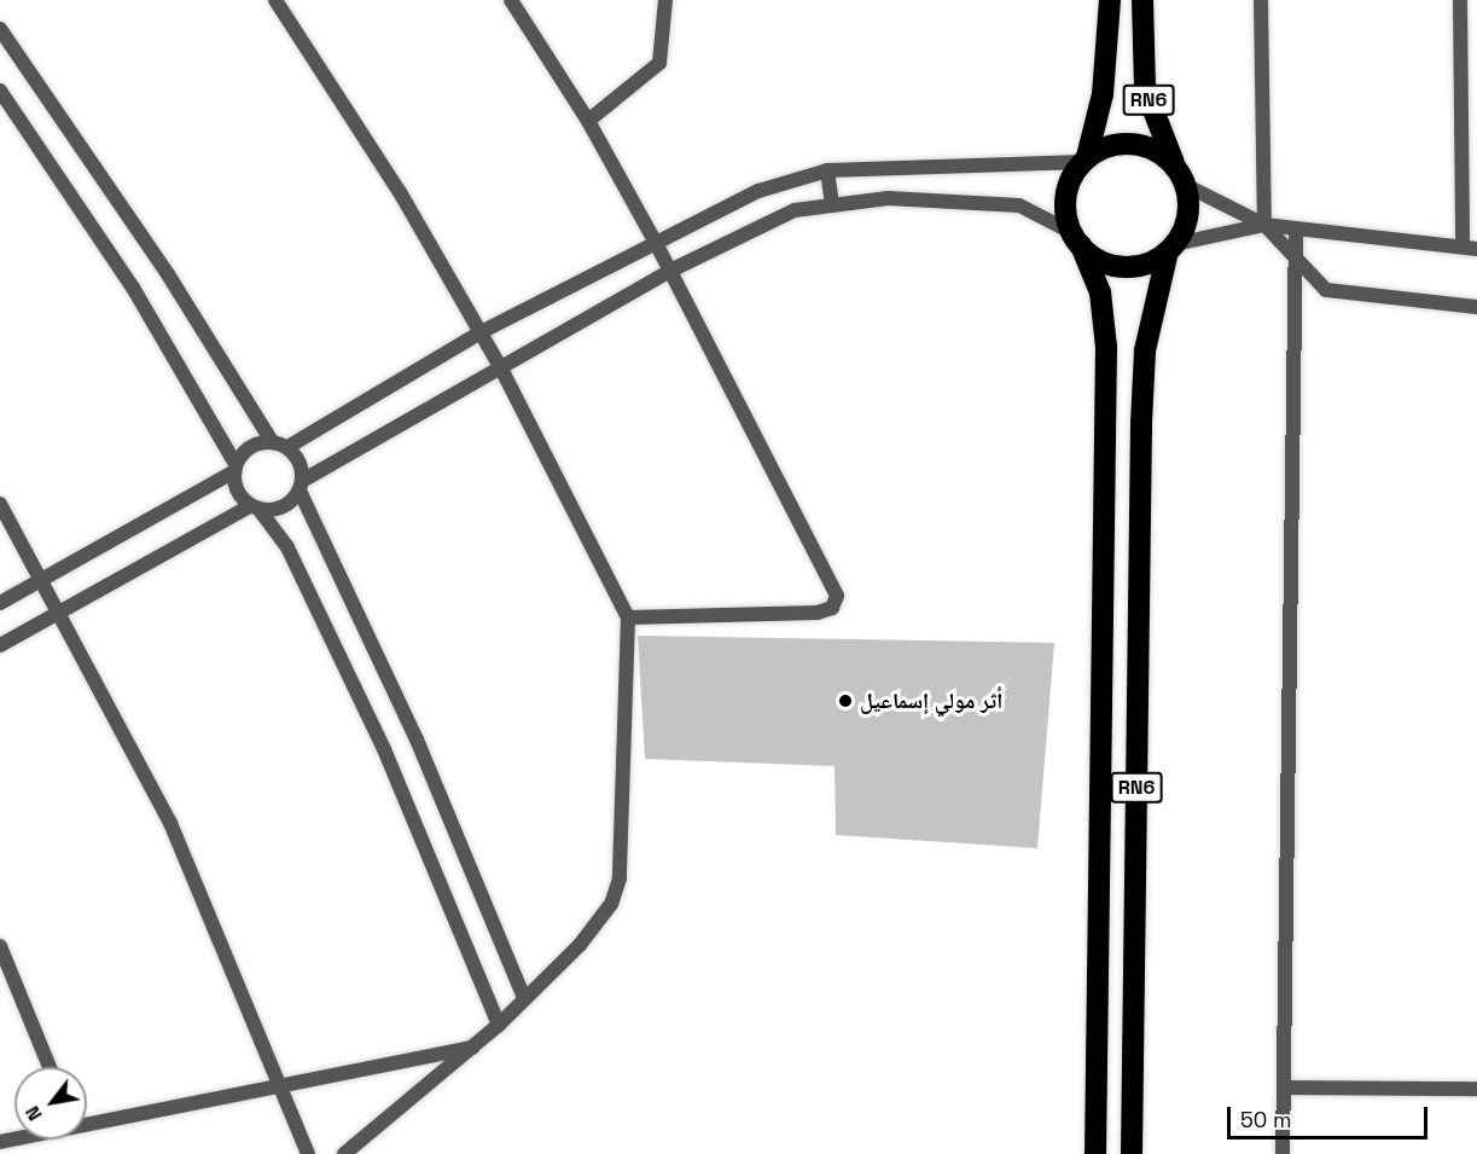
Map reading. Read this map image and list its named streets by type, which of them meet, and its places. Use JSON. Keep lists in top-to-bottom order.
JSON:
{
  "streets": {
    "highway": ["RN6"]
  },
  "places": ["أثر مولي إسماعيل"],
  "scale_bar": "50 m",
  "north": "bottom left"
}
